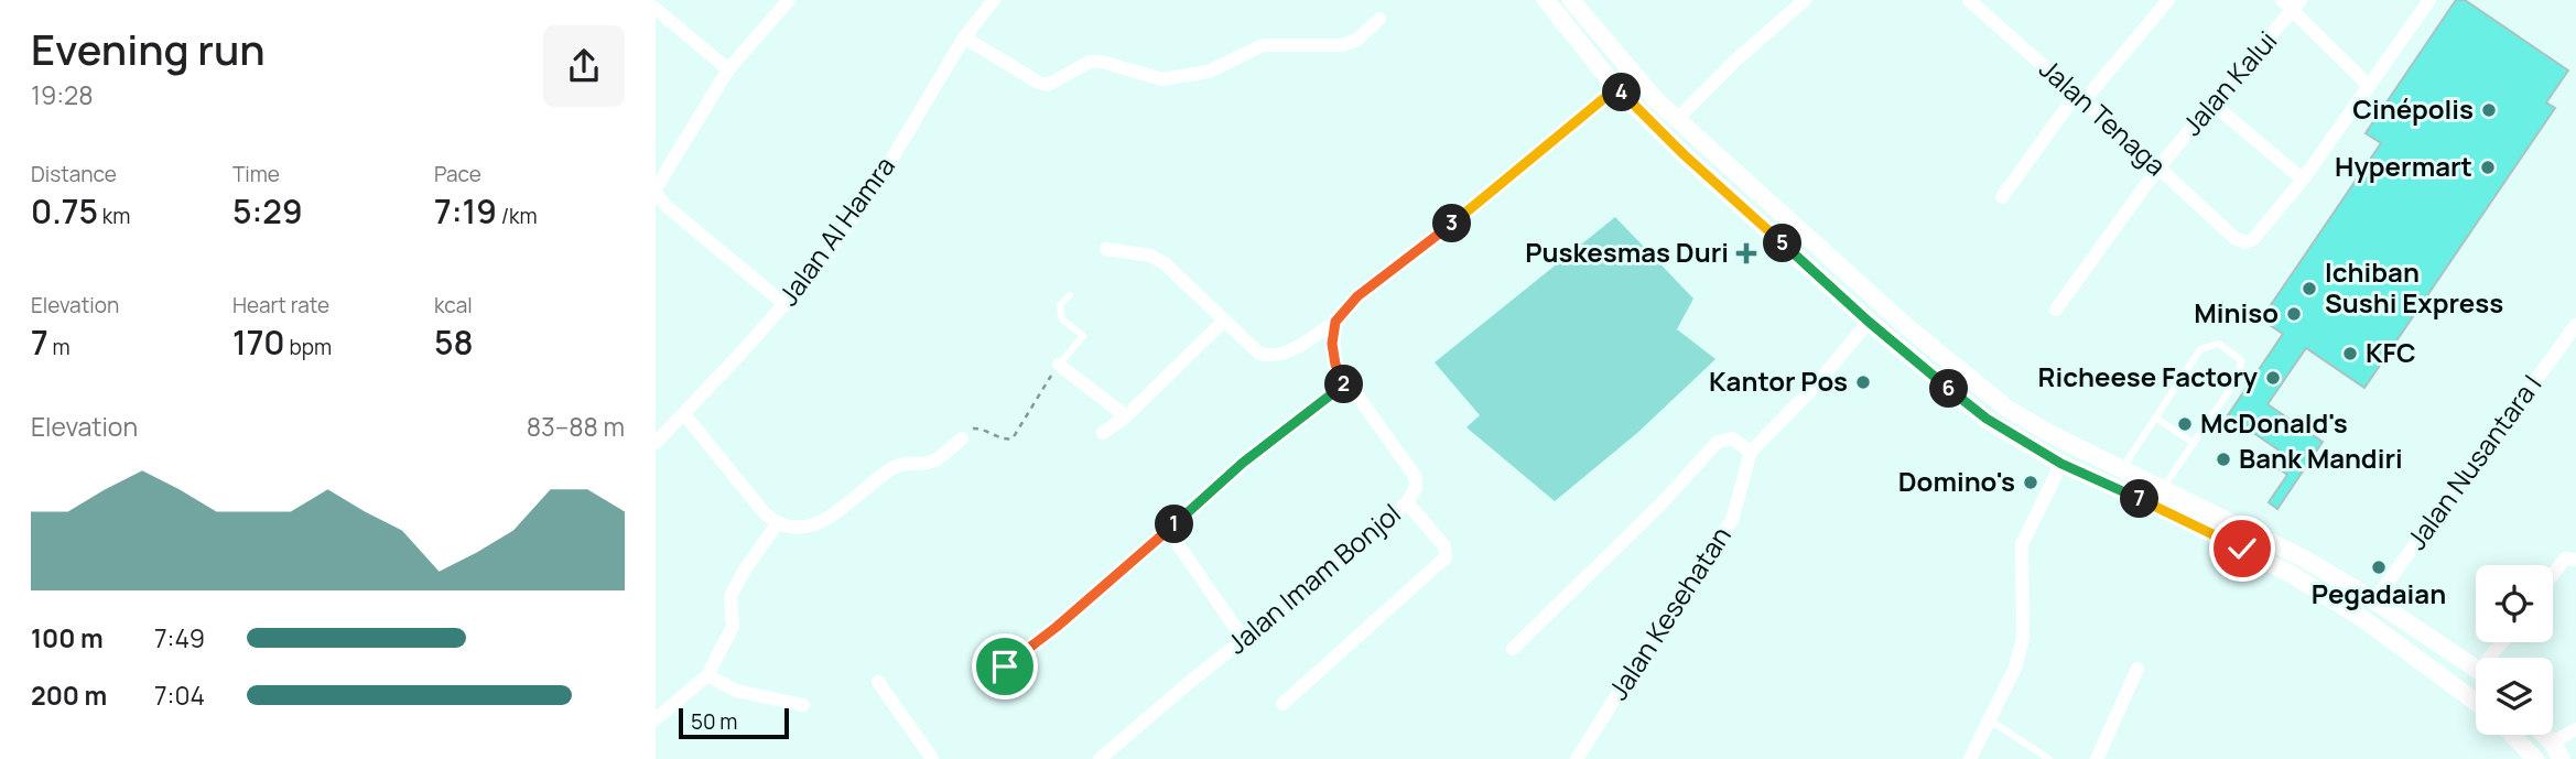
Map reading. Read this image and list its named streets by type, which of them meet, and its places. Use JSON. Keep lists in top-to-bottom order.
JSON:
{
  "streets": {
    "street": [
      "Jalan Kalui",
      "Jalan Tenaga",
      "Jalan Al Hamra",
      "Jalan Nusantara I",
      "Jalan Imam Bonjol",
      "Jalan Kesehatan"
    ]
  },
  "crossings": [
    ["Jalan Kalui", "Jalan Tenaga"]
  ],
  "places": {
    "other": [
      "Cinépolis",
      "Hypermart",
      "Ichiban Sushi Express",
      "Miniso",
      "KFC",
      "Richeese Factory",
      "Kantor Pos",
      "McDonald's",
      "Bank Mandiri",
      "Domino's",
      "Pegadaian"
    ],
    "health": ["Puskesmas Duri"]
  },
  "scale_bar": "50 m",
  "page": {
    "heading": ["Evening run", "19:28"],
    "pins": [
      "4",
      "3",
      "5",
      "2",
      "6",
      "7",
      "1"
    ],
    "stats": [
      ["Distance", "0.75 km"],
      ["Time", "5:29"],
      ["Pace", "7:19 /km"],
      ["Elevation", "7 m"],
      ["Heart rate", "170 bpm"],
      ["kcal", "58"]
    ],
    "chart": ["Elevation", "83–88 m"],
    "list": [
      {
        "name": "100 m",
        "note": "7:49"
      },
      {
        "name": "200 m",
        "note": "7:04"
      }
    ],
    "scale": "50 m"
  }
}
